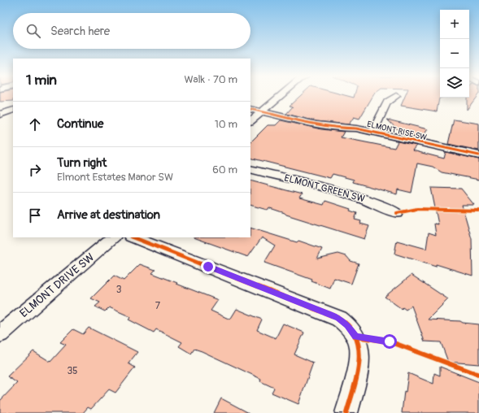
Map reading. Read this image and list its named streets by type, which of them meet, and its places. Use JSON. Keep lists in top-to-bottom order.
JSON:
{
  "streets": {
    "street": ["ELMONT RISE SW", "ELMONT GREEN SW", "ELMONT DRIVE SW"]
  },
  "house_numbers": ["3", "7", "35"],
  "page": {
    "map_buttons": ["+", "−"],
    "search": "Search here",
    "heading": ["1 min", "Walk · 70 m"],
    "list": [
      ["Continue", "10 m"],
      ["Turn right", "Elmont Estates Manor SW", "60 m"],
      "Arrive at destination"
    ]
  }
}
